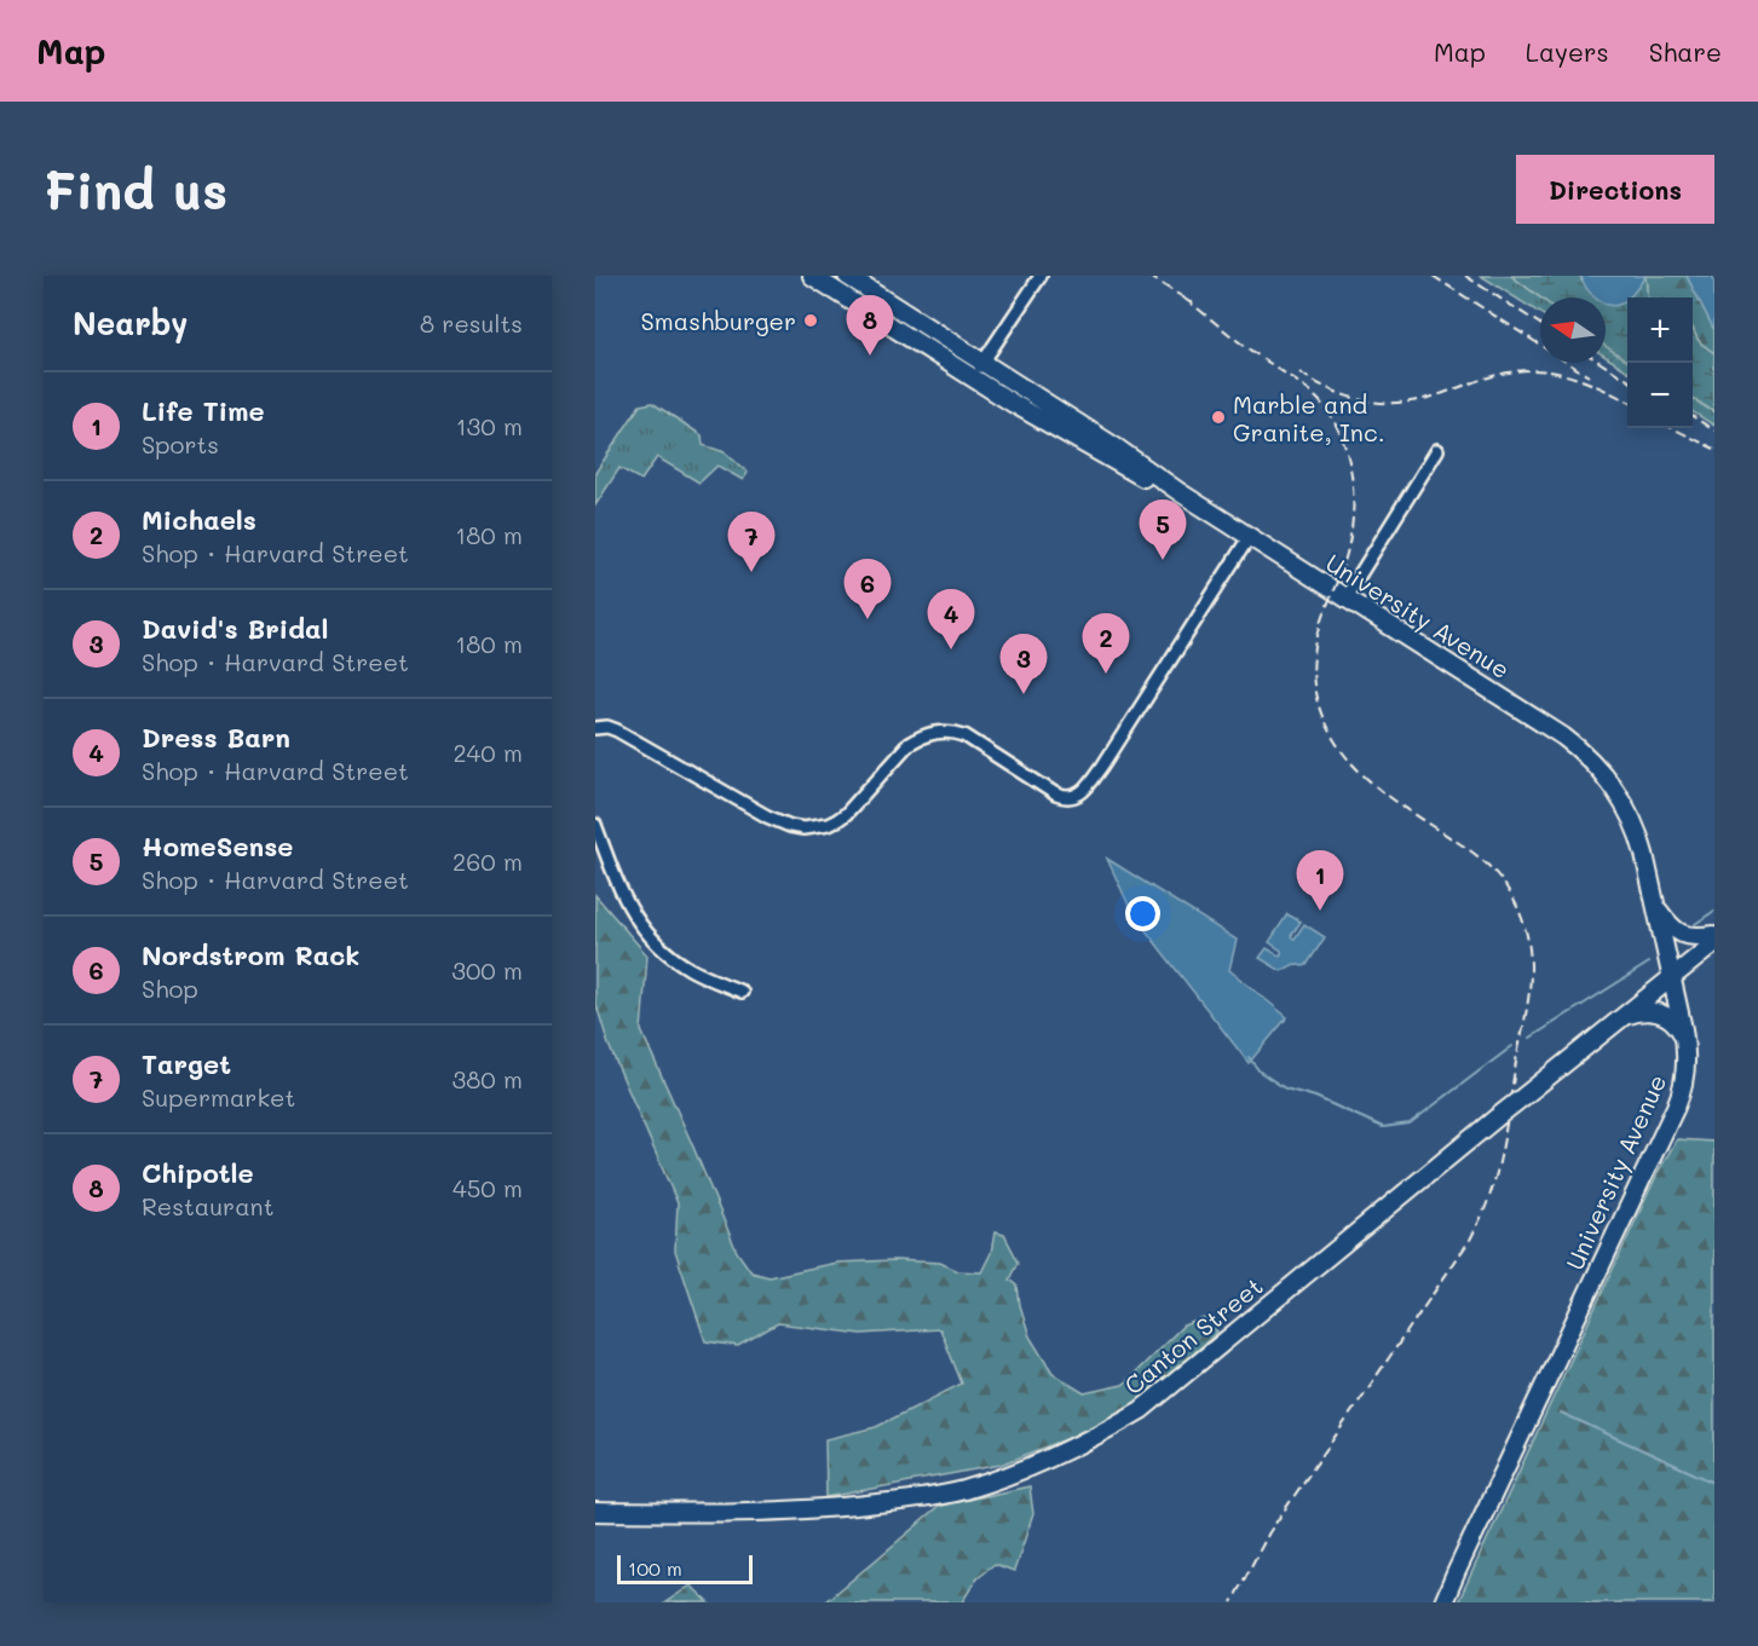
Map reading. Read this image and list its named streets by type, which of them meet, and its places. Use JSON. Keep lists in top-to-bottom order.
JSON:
{
  "streets": {
    "main road": ["University Avenue", "Canton Street"]
  },
  "crossings": [
    ["University Avenue", "Canton Street"]
  ],
  "places": ["Smashburger", "Marble and Granite, Inc."],
  "scale_bar": "100 m",
  "north": "left",
  "page": {
    "header": "Map",
    "nav": ["Map", "Layers", "Share"],
    "buttons": "Directions",
    "title": "Find us",
    "heading": ["Nearby", "8 results"],
    "pins": [
      "8",
      "5",
      "7",
      "6",
      "4",
      "2",
      "3",
      "1"
    ],
    "map_buttons": ["+", "−"],
    "list": [
      {
        "mark": "1",
        "name": "Life Time",
        "note": "Sports",
        "value": "130 m"
      },
      {
        "mark": "2",
        "name": "Michaels",
        "note": "Shop · Harvard Street",
        "value": "180 m"
      },
      {
        "mark": "3",
        "name": "David's Bridal",
        "note": "Shop · Harvard Street",
        "value": "180 m"
      },
      {
        "mark": "4",
        "name": "Dress Barn",
        "note": "Shop · Harvard Street",
        "value": "240 m"
      },
      {
        "mark": "5",
        "name": "HomeSense",
        "note": "Shop · Harvard Street",
        "value": "260 m"
      },
      {
        "mark": "6",
        "name": "Nordstrom Rack",
        "note": "Shop",
        "value": "300 m"
      },
      {
        "mark": "7",
        "name": "Target",
        "note": "Supermarket",
        "value": "380 m"
      },
      {
        "mark": "8",
        "name": "Chipotle",
        "note": "Restaurant",
        "value": "450 m"
      }
    ],
    "scale": "100 m"
  }
}
